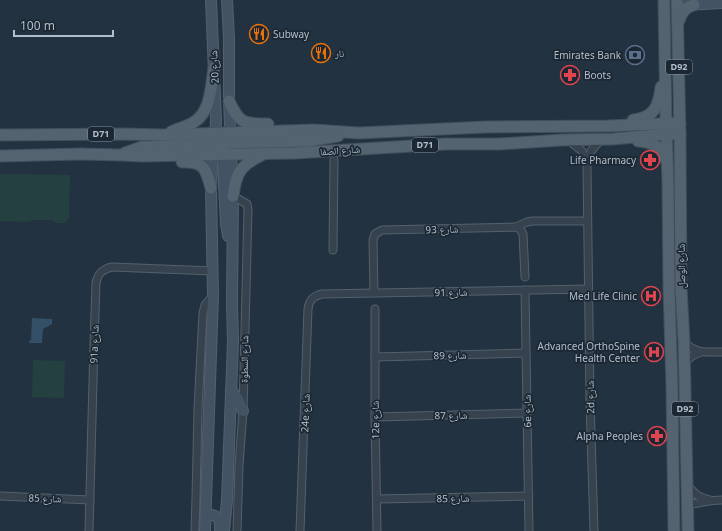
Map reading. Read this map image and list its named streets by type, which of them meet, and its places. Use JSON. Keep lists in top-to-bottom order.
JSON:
{
  "streets": {
    "main road": [
      "شارع 20",
      "D92",
      "D71",
      "شارع الصفا",
      "شارع الوصل",
      "شارع السطوة"
    ],
    "street": [
      "شارع 93",
      "شارع 91",
      "91a شارع",
      "شارع 89",
      "2d شارع",
      "6e شارع",
      "24e شارع",
      "شارع 87",
      "12e شارع",
      "شارع 85"
    ]
  },
  "crossings": [
    ["شارع 20", "شارع الصفا"],
    ["شارع 20", "شارع السطوة"],
    ["شارع الصفا", "شارع الوصل"],
    ["شارع الصفا", "شارع السطوة"],
    ["شارع الصفا", "2d شارع"],
    ["شارع 93", "شارع 91"],
    ["شارع 91", "2d شارع"],
    ["شارع 91", "6e شارع"],
    ["شارع 91", "24e شارع"],
    ["91a شارع", "شارع 85"],
    ["شارع 89", "6e شارع"],
    ["شارع 89", "12e شارع"],
    ["6e شارع", "شارع 87"],
    ["6e شارع", "شارع 85"],
    ["شارع 87", "12e شارع"],
    ["12e شارع", "شارع 85"]
  ],
  "places": {
    "restaurant": ["Subway", "نار"],
    "bank": ["Emirates Bank"],
    "pharmacy": ["Boots", "Life Pharmacy", "Alpha Peoples"],
    "hospital": ["Med Life Clinic", "Advanced OrthoSpine Health Center"]
  },
  "scale_bar": "100 m"
}
